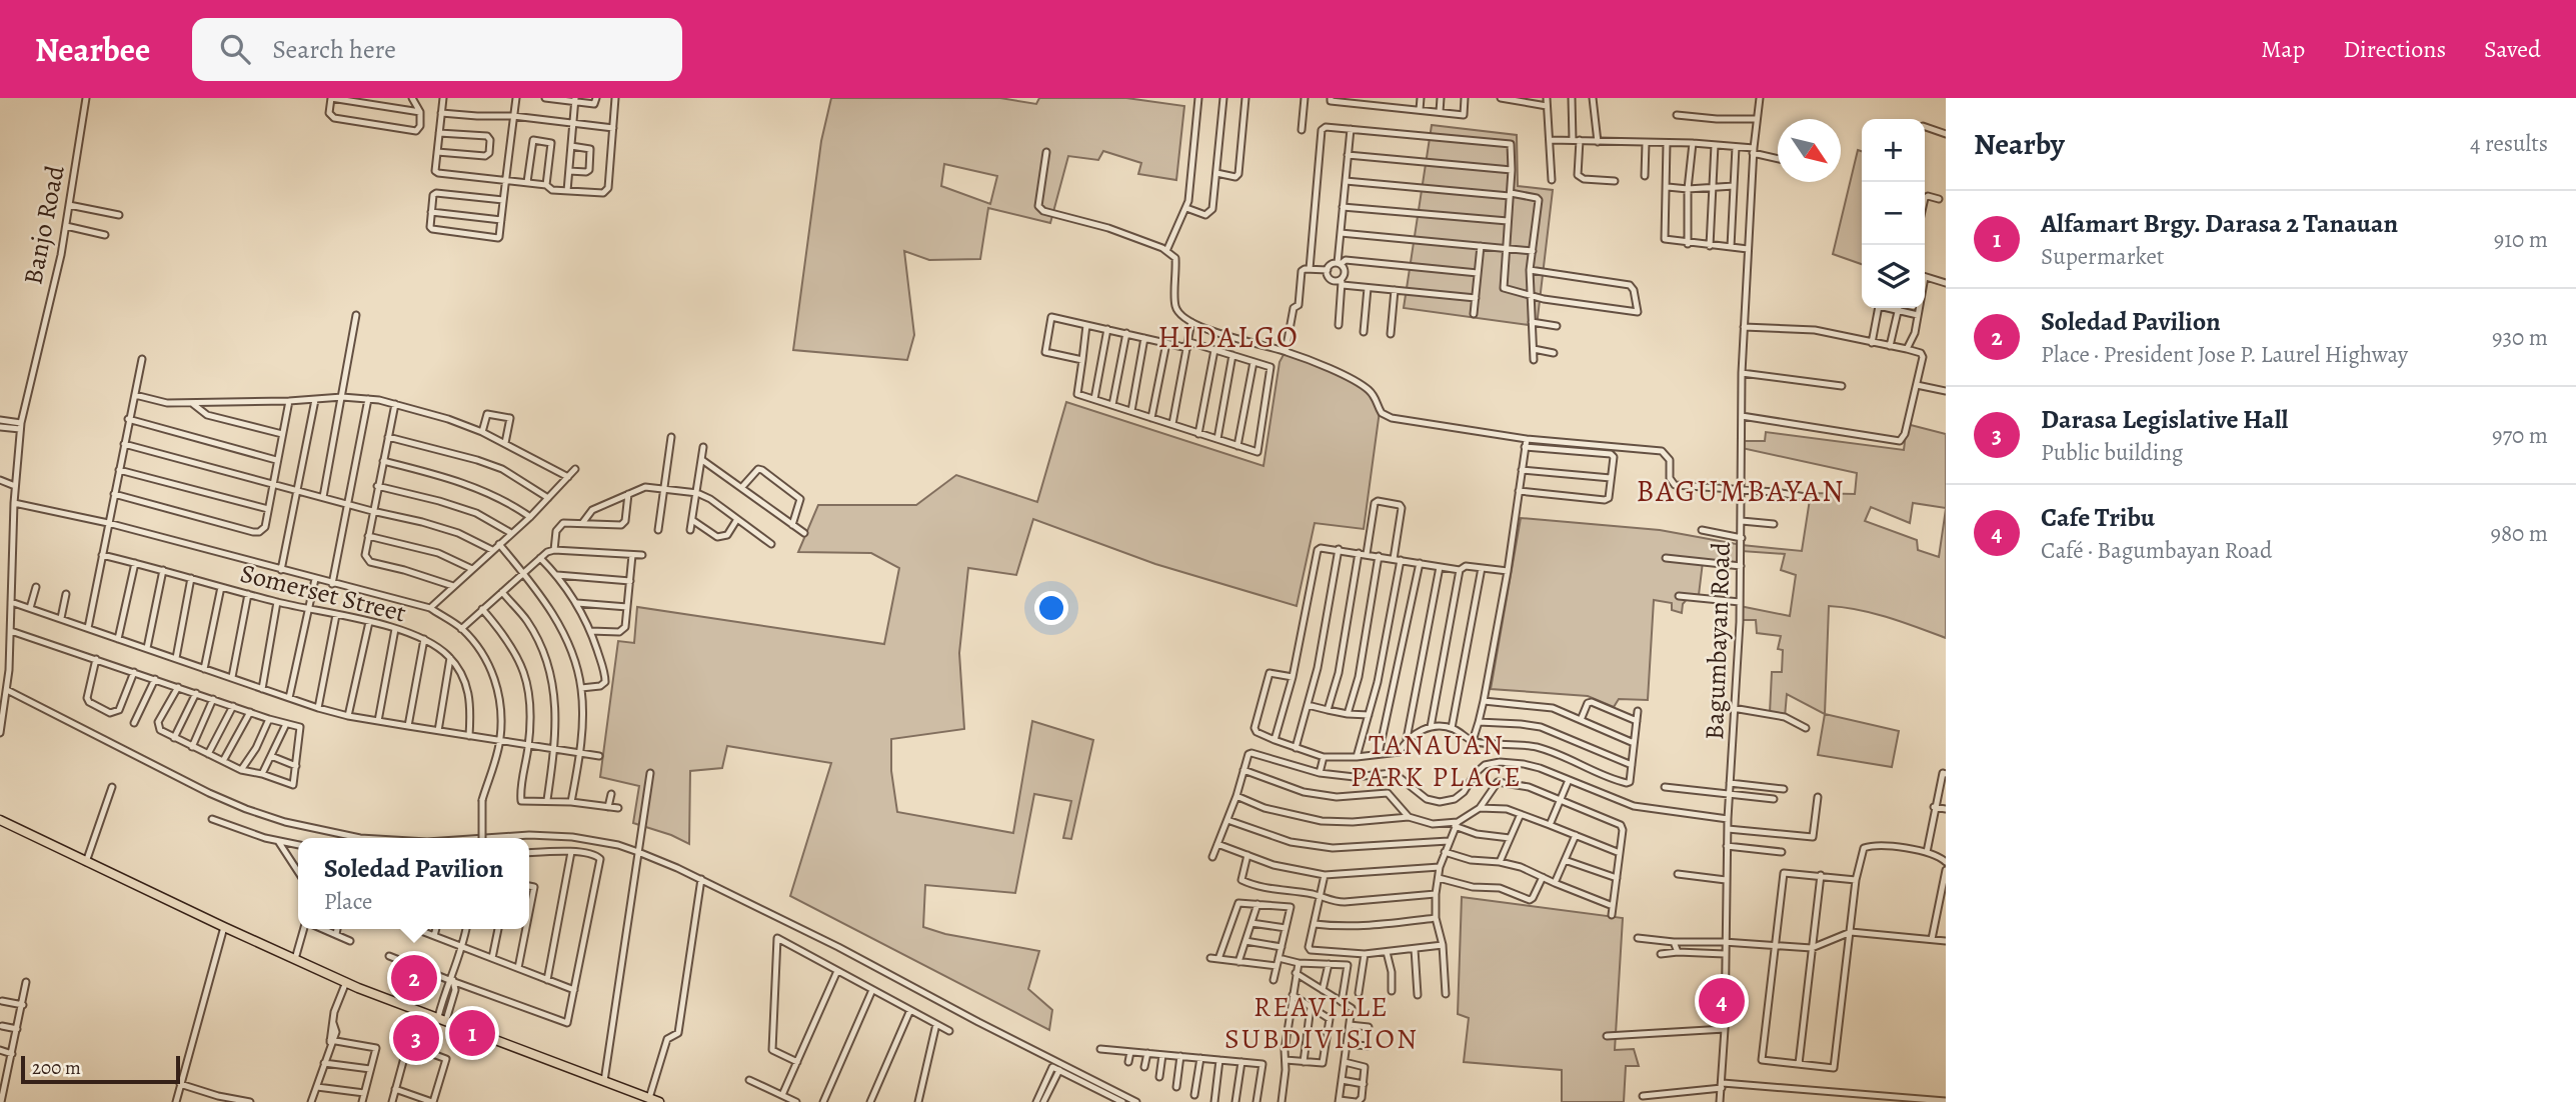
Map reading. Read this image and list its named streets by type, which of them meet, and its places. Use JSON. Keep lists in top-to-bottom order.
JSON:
{
  "streets": {
    "street": ["Banjo Road", "Somerset Street", "Bagumbayan Road"]
  },
  "districts": [
    "HIDALGO",
    "BAGUMBAYAN",
    "TANAUAN PARK PLACE",
    "REAVILLE SUBDIVISION"
  ],
  "scale_bar": "200 m",
  "north": "bottom right",
  "page": {
    "header": "Nearbee",
    "search": "Search here",
    "nav": ["Map", "Directions", "Saved"],
    "heading": ["Nearby", "4 results"],
    "map_buttons": ["+", "−"],
    "list": [
      {
        "mark": "1",
        "name": "Alfamart Brgy. Darasa 2 Tanauan",
        "note": "Supermarket",
        "value": "910 m"
      },
      {
        "mark": "2",
        "name": "Soledad Pavilion",
        "note": "Place · President Jose P. Laurel Highway",
        "value": "930 m"
      },
      {
        "mark": "3",
        "name": "Darasa Legislative Hall",
        "note": "Public building",
        "value": "970 m"
      },
      {
        "mark": "4",
        "name": "Cafe Tribu",
        "note": "Café · Bagumbayan Road",
        "value": "980 m"
      }
    ],
    "popup": ["Soledad Pavilion", "Place"],
    "pins": [
      "2",
      "4",
      "1",
      "3"
    ],
    "scale": "200 m"
  }
}
